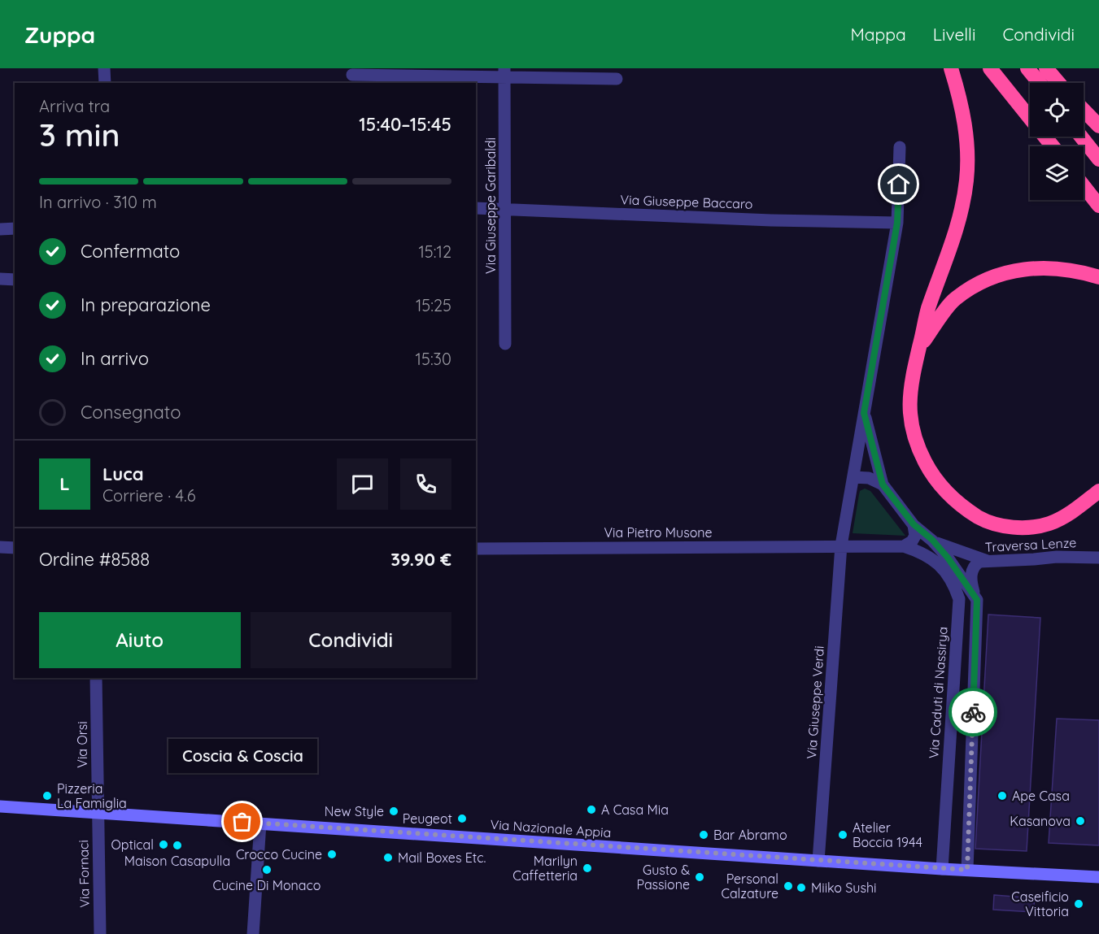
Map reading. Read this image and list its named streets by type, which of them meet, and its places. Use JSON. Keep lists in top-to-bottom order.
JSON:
{
  "streets": {
    "main road": ["Via Nazionale Appia"],
    "street": [
      "Via Giuseppe Baccaro",
      "Via Giuseppe Garibaldi",
      "Via Pietro Musone",
      "Traversa Lenze",
      "Via Caduti di Nassirya",
      "Via Giuseppe Verdi",
      "Via Orsi",
      "Via Fornaci"
    ]
  },
  "crossings": [
    ["Via Giuseppe Baccaro", "Via Giuseppe Garibaldi"],
    ["Via Pietro Musone", "Via Caduti di Nassirya"],
    ["Via Pietro Musone", "Via Giuseppe Verdi"],
    ["Traversa Lenze", "Via Caduti di Nassirya"],
    ["Via Caduti di Nassirya", "Via Nazionale Appia"],
    ["Via Giuseppe Verdi", "Via Nazionale Appia"],
    ["Via Orsi", "Via Nazionale Appia"],
    ["Via Orsi", "Via Fornaci"],
    ["Via Nazionale Appia", "Via Fornaci"]
  ],
  "places": [
    "Pizzeria La Famiglia",
    "Ape Casa",
    "A Casa Mia",
    "New Style",
    "Peugeot",
    "Kasanova",
    "Coscia & Coscia",
    "Bar Abramo",
    "Atelier Boccia 1944",
    "Optical",
    "Maison Casapulla",
    "Crocco Cucine",
    "Mail Boxes Etc.",
    "Marilyn Caffetteria",
    "Cucine Di Monaco",
    "Gusto & Passione",
    "Personal Calzature",
    "Miiko Sushi",
    "Caseificio Vittoria"
  ],
  "page": {
    "header": "Zuppa",
    "nav": ["Mappa", "Livelli", "Condividi"],
    "heading": ["3 min", "Arriva tra", "15:40–15:45"],
    "panel": [
      "Luca",
      "Corriere · 4.6",
      "Ordine #8588",
      "39.90 €"
    ],
    "bar": "In arrivo · 310 m",
    "list": [
      ["Confermato", "15:12"],
      ["In preparazione", "15:25"],
      ["In arrivo", "15:30"],
      "Consegnato"
    ],
    "round": "L",
    "buttons": ["Aiuto", "Condividi"],
    "bubble": "Coscia & Coscia"
  }
}
